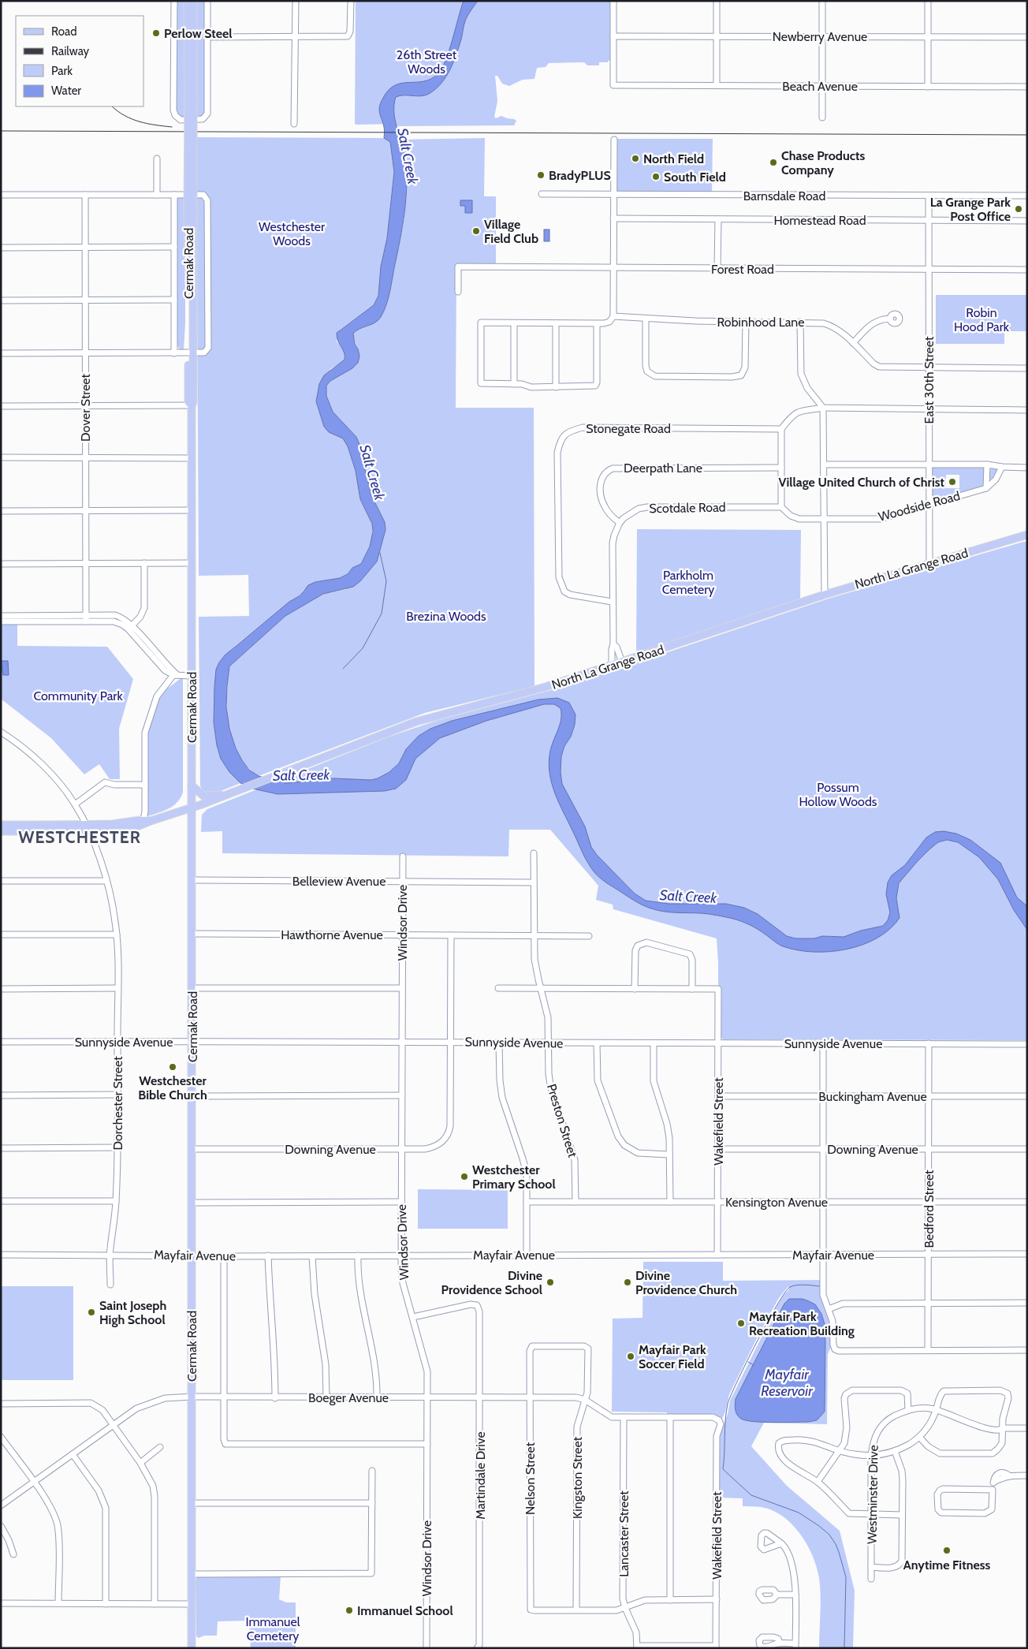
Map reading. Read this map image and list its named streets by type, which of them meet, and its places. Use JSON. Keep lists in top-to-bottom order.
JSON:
{
  "streets": {
    "main road": ["Cermak Road", "North La Grange Road"],
    "street": [
      "Newberry Avenue",
      "Beach Avenue",
      "Barnsdale Road",
      "Homestead Road",
      "Forest Road",
      "Robinhood Lane",
      "East 30th Street",
      "Dover Street",
      "Stonegate Road",
      "Deerpath Lane",
      "Woodside Road",
      "Scotdale Road",
      "Belleview Avenue",
      "Windsor Drive",
      "Hawthorne Avenue",
      "Sunnyside Avenue",
      "Buckingham Avenue",
      "Dorchester Street",
      "Preston Street",
      "Wakefield Street",
      "Downing Avenue",
      "Kensington Avenue",
      "Bedford Street",
      "Mayfair Avenue",
      "Boeger Avenue",
      "Martindale Drive",
      "Kingston Street",
      "Nelson Street",
      "Westminster Drive",
      "Lancaster Street"
    ]
  },
  "crossings": [
    ["Newberry Avenue", "Beach Avenue"],
    ["Barnsdale Road", "East 30th Street"],
    ["Homestead Road", "East 30th Street"],
    ["Cermak Road", "North La Grange Road"],
    ["Cermak Road", "Belleview Avenue"],
    ["Cermak Road", "Hawthorne Avenue"],
    ["Cermak Road", "Sunnyside Avenue"],
    ["Cermak Road", "Downing Avenue"],
    ["Cermak Road", "Mayfair Avenue"],
    ["Cermak Road", "Boeger Avenue"],
    ["Forest Road", "East 30th Street"],
    ["Robinhood Lane", "East 30th Street"],
    ["East 30th Street", "Woodside Road"],
    ["East 30th Street", "North La Grange Road"],
    ["Stonegate Road", "Scotdale Road"],
    ["Deerpath Lane", "Scotdale Road"],
    ["Woodside Road", "Scotdale Road"],
    ["Scotdale Road", "North La Grange Road"],
    ["North La Grange Road", "Dorchester Street"],
    ["Belleview Avenue", "Windsor Drive"],
    ["Belleview Avenue", "Preston Street"],
    ["Windsor Drive", "Hawthorne Avenue"],
    ["Windsor Drive", "Sunnyside Avenue"],
    ["Windsor Drive", "Downing Avenue"],
    ["Windsor Drive", "Mayfair Avenue"],
    ["Windsor Drive", "Boeger Avenue"],
    ["Windsor Drive", "Martindale Drive"],
    ["Hawthorne Avenue", "Preston Street"],
    ["Hawthorne Avenue", "Downing Avenue"],
    ["Sunnyside Avenue", "Dorchester Street"],
    ["Sunnyside Avenue", "Preston Street"],
    ["Sunnyside Avenue", "Wakefield Street"],
    ["Sunnyside Avenue", "Downing Avenue"],
    ["Sunnyside Avenue", "Bedford Street"],
    ["Buckingham Avenue", "Wakefield Street"],
    ["Buckingham Avenue", "Bedford Street"],
    ["Dorchester Street", "Mayfair Avenue"],
    ["Preston Street", "Kensington Avenue"],
    ["Wakefield Street", "Downing Avenue"],
    ["Wakefield Street", "Kensington Avenue"],
    ["Wakefield Street", "Mayfair Avenue"],
    ["Wakefield Street", "Boeger Avenue"],
    ["Downing Avenue", "Bedford Street"],
    ["Kensington Avenue", "Bedford Street"],
    ["Bedford Street", "Mayfair Avenue"],
    ["Boeger Avenue", "Martindale Drive"],
    ["Boeger Avenue", "Kingston Street"],
    ["Boeger Avenue", "Nelson Street"],
    ["Boeger Avenue", "Lancaster Street"],
    ["Kingston Street", "Nelson Street"]
  ],
  "districts": ["WESTCHESTER"],
  "water": ["Salt Creek", "Mayfair Reservoir"],
  "parks": [
    "26th Street Woods",
    "Westchester Woods",
    "Robin Hood Park",
    "Parkholm Cemetery",
    "Brezina Woods",
    "Community Park",
    "Possum Hollow Woods",
    "Immanuel Cemetery"
  ],
  "places": [
    "Perlow Steel",
    "North Field",
    "Chase Products Company",
    "BradyPLUS",
    "South Field",
    "La Grange Park Post Office",
    "Village Field Club",
    "Village United Church of Christ",
    "Westchester Bible Church",
    "Westchester Primary School",
    "Divine Providence School",
    "Divine Providence Church",
    "Saint Joseph High School",
    "Mayfair Park Recreation Building",
    "Mayfair Park Soccer Field",
    "Anytime Fitness",
    "Immanuel School"
  ],
  "legend": [
    "Road",
    "Railway",
    "Park",
    "Water"
  ]
}
